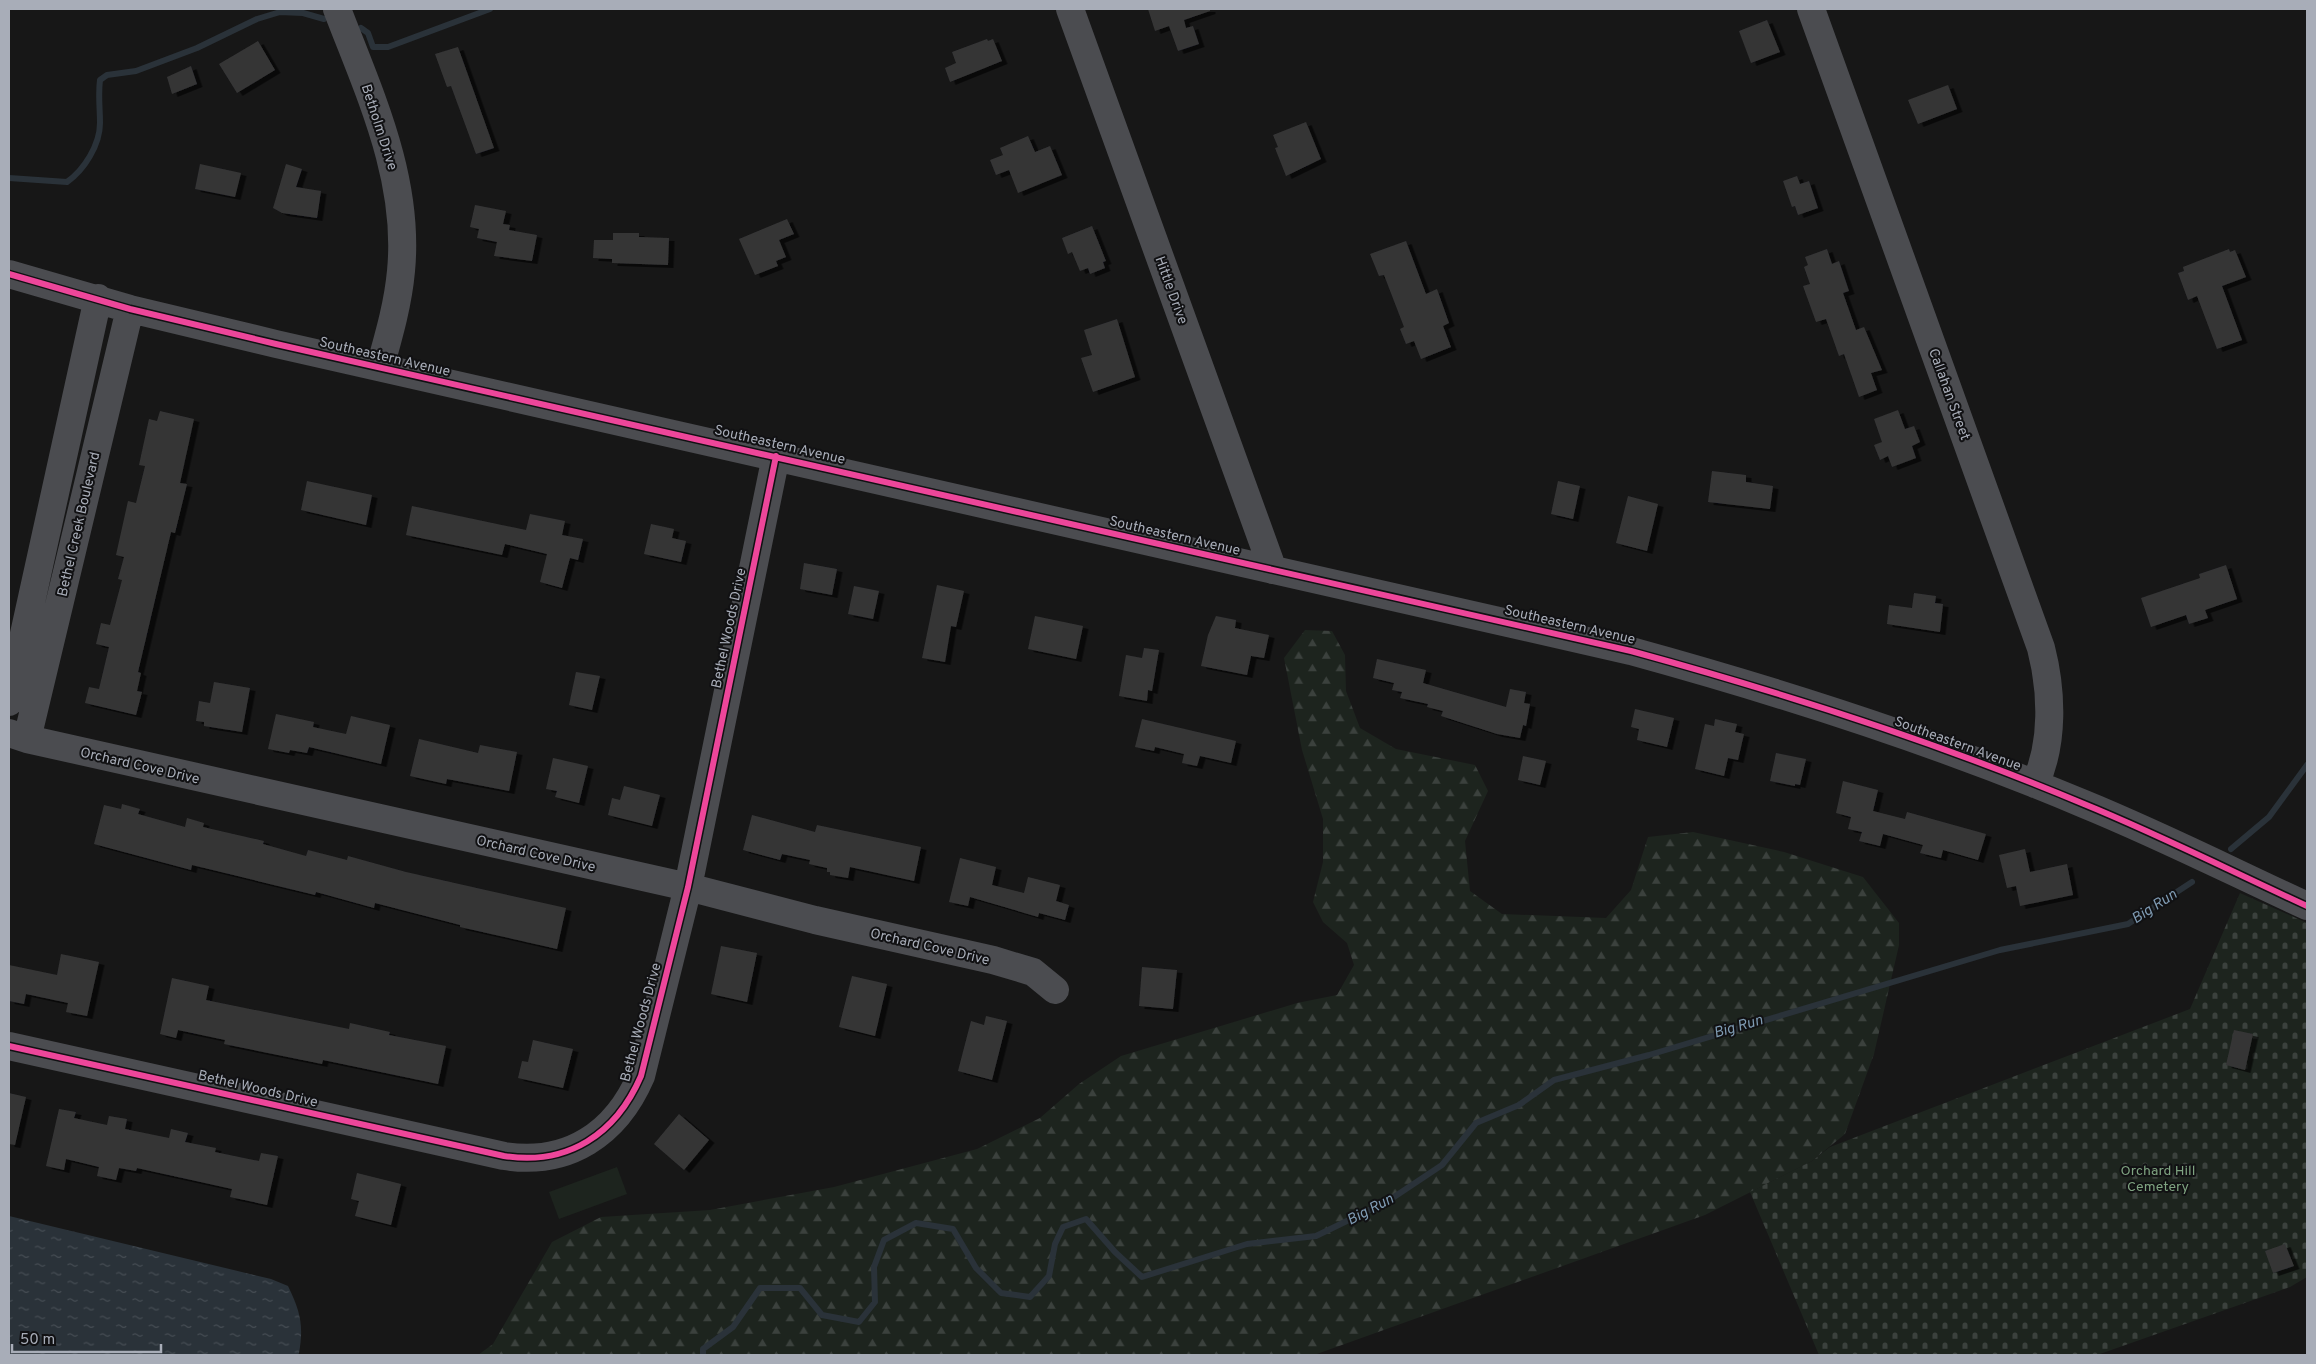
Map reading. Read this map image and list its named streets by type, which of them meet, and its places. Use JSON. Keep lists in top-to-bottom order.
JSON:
{
  "streets": {
    "street": [
      "Betholm Drive",
      "Hittle Drive",
      "Southeastern Avenue",
      "Callahan Street",
      "Bethel Creek Boulevard",
      "Bethel Woods Drive",
      "Orchard Cove Drive"
    ]
  },
  "crossings": [
    ["Betholm Drive", "Southeastern Avenue"],
    ["Hittle Drive", "Southeastern Avenue"],
    ["Southeastern Avenue", "Callahan Street"],
    ["Southeastern Avenue", "Bethel Creek Boulevard"],
    ["Southeastern Avenue", "Bethel Woods Drive"],
    ["Bethel Creek Boulevard", "Orchard Cove Drive"],
    ["Bethel Woods Drive", "Orchard Cove Drive"]
  ],
  "water": ["Big Run"],
  "parks": ["Orchard Hill Cemetery"],
  "scale_bar": "50 m"
}
